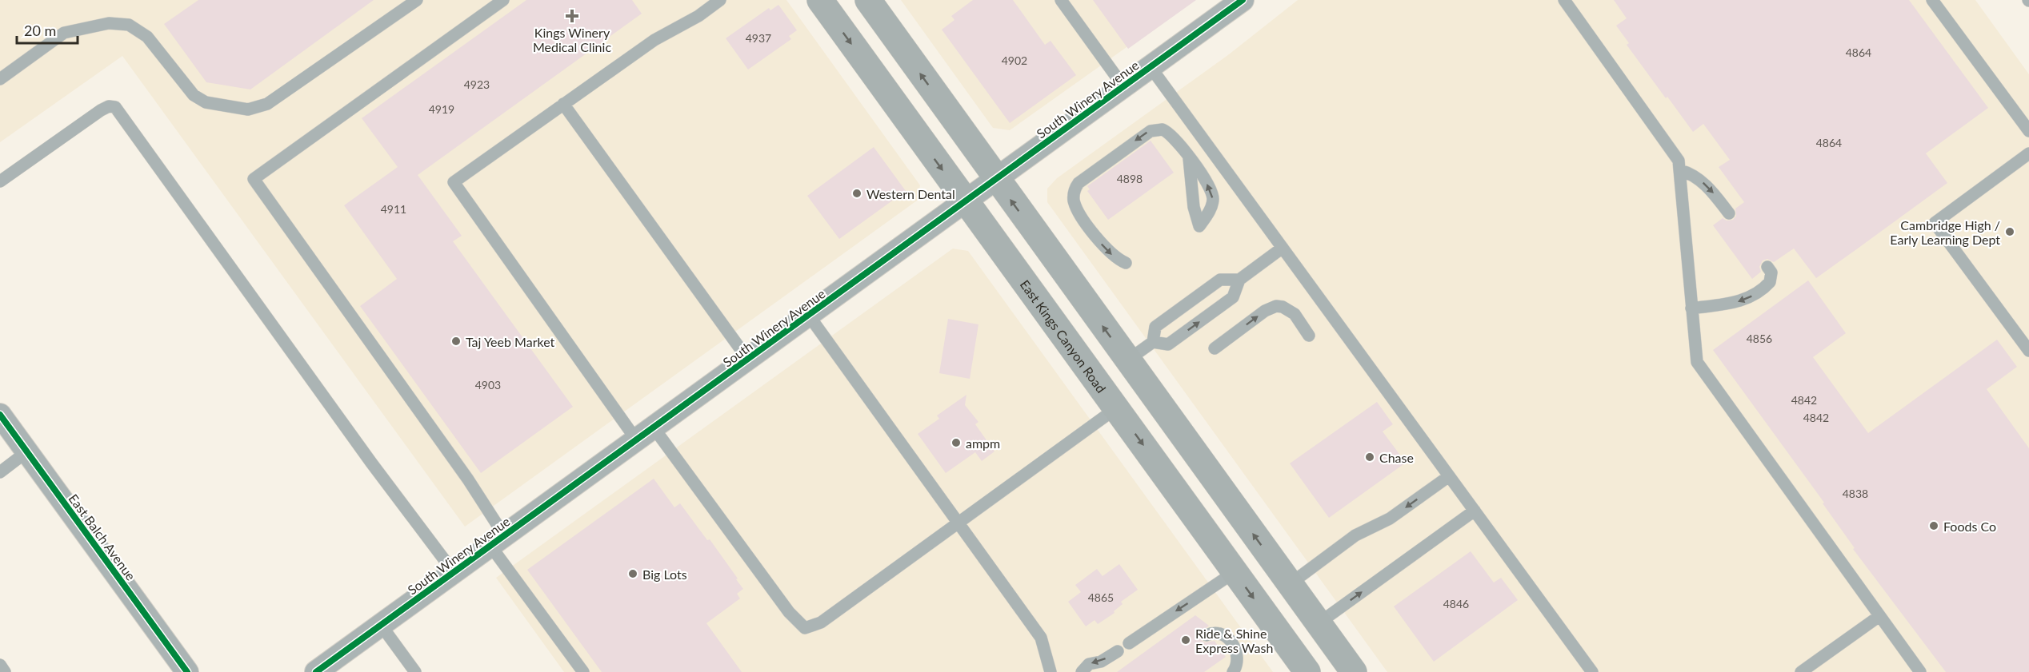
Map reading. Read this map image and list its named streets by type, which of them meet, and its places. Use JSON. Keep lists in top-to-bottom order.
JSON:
{
  "streets": {
    "main road": ["East Kings Canyon Road"],
    "street": ["South Winery Avenue", "East Balch Avenue"]
  },
  "crossings": [
    ["South Winery Avenue", "East Kings Canyon Road"]
  ],
  "places": {
    "health": ["Kings Winery Medical Clinic"],
    "other": [
      "Western Dental",
      "Cambridge High / Early Learning Dept",
      "Taj Yeeb Market",
      "ampm",
      "Chase",
      "Foods Co",
      "Big Lots",
      "Ride & Shine Express Wash"
    ]
  },
  "house_numbers": [
    "4937",
    "4864",
    "4902",
    "4923",
    "4919",
    "4864",
    "4898",
    "4911",
    "4856",
    "4903",
    "4842",
    "4842",
    "4838",
    "4865",
    "4846"
  ],
  "scale_bar": "20 m"
}
